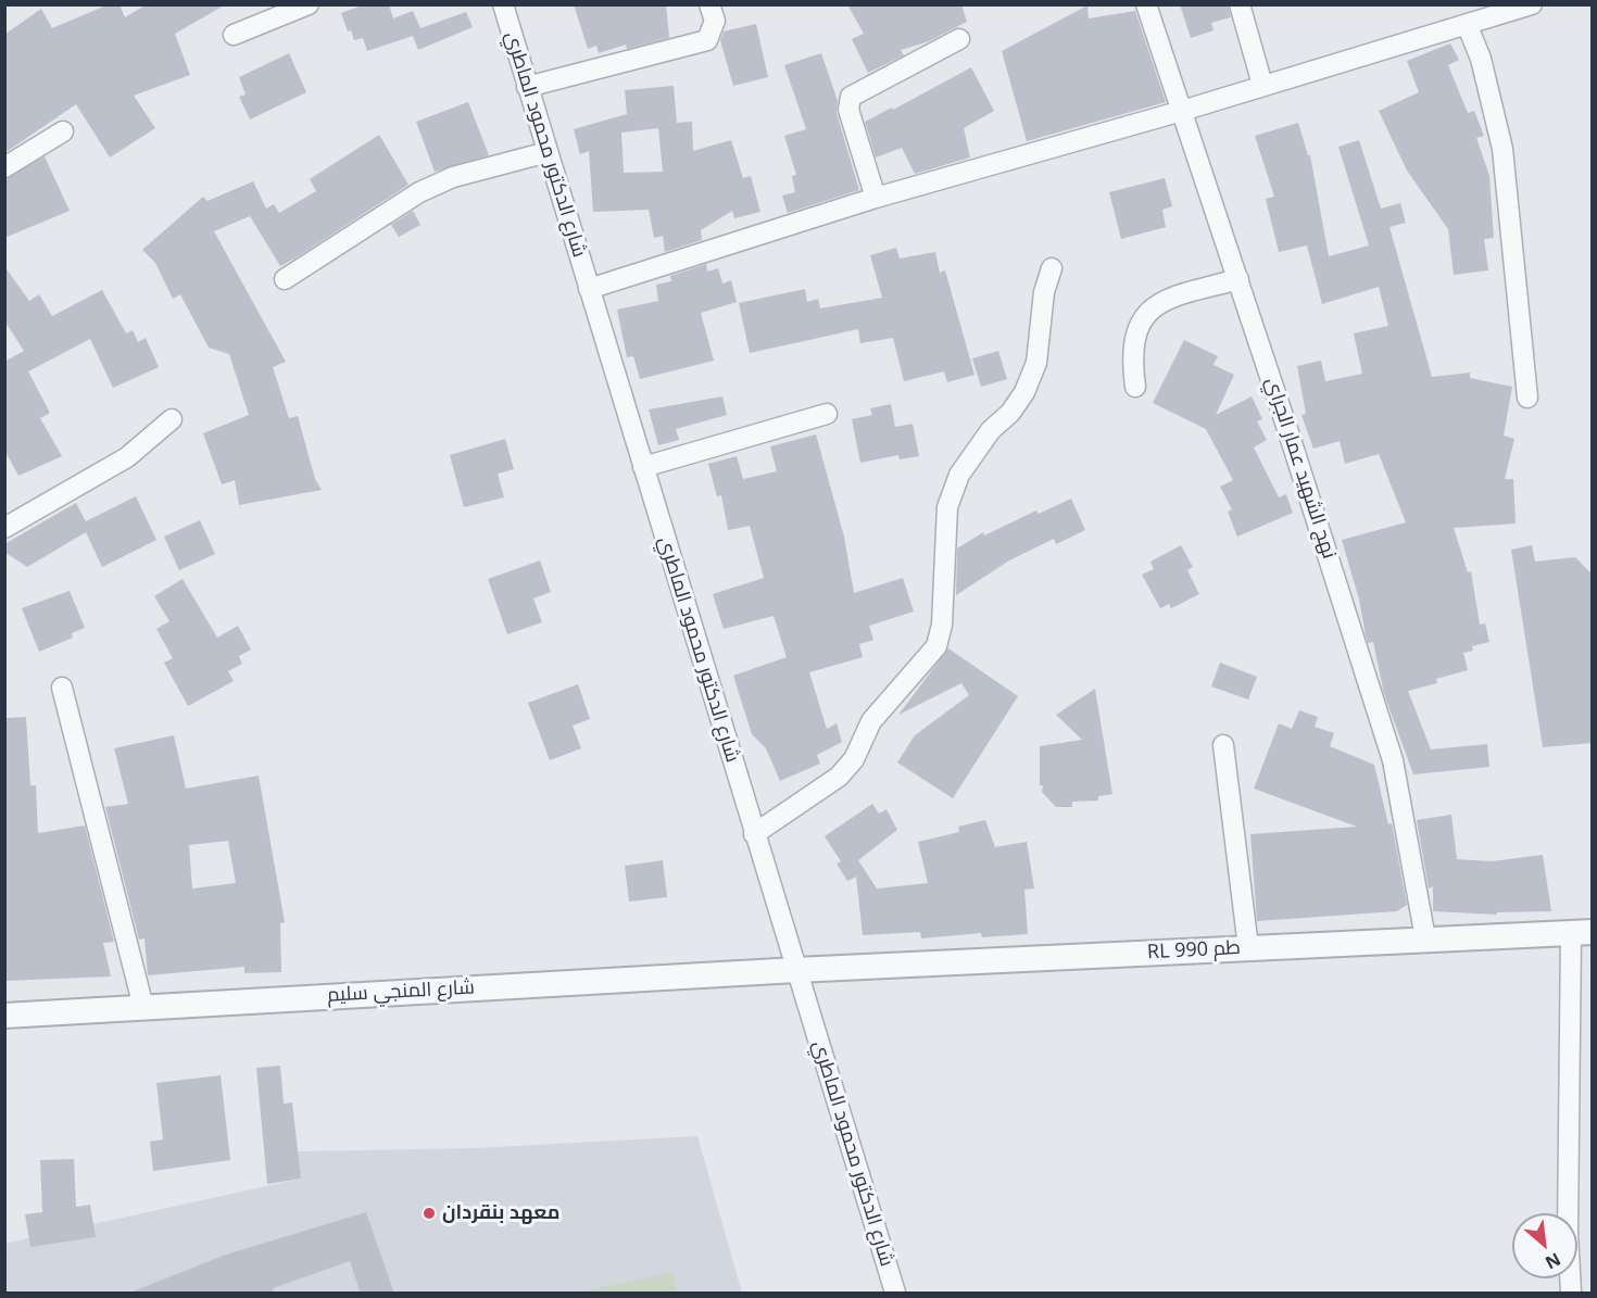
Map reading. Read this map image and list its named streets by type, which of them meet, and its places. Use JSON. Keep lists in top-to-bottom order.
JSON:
{
  "streets": {
    "street": [
      "شارع الدكتور محمود الماطري",
      "نهج الشهيد عمار الجراي",
      "RL طم 990",
      "شارع المنجي سليم"
    ]
  },
  "crossings": [
    ["شارع الدكتور محمود الماطري", "RL طم 990"],
    ["شارع الدكتور محمود الماطري", "شارع المنجي سليم"],
    ["نهج الشهيد عمار الجراي", "RL طم 990"],
    ["RL طم 990", "شارع المنجي سليم"]
  ],
  "places": ["معهد بنقردان"],
  "north": "bottom right"
}
